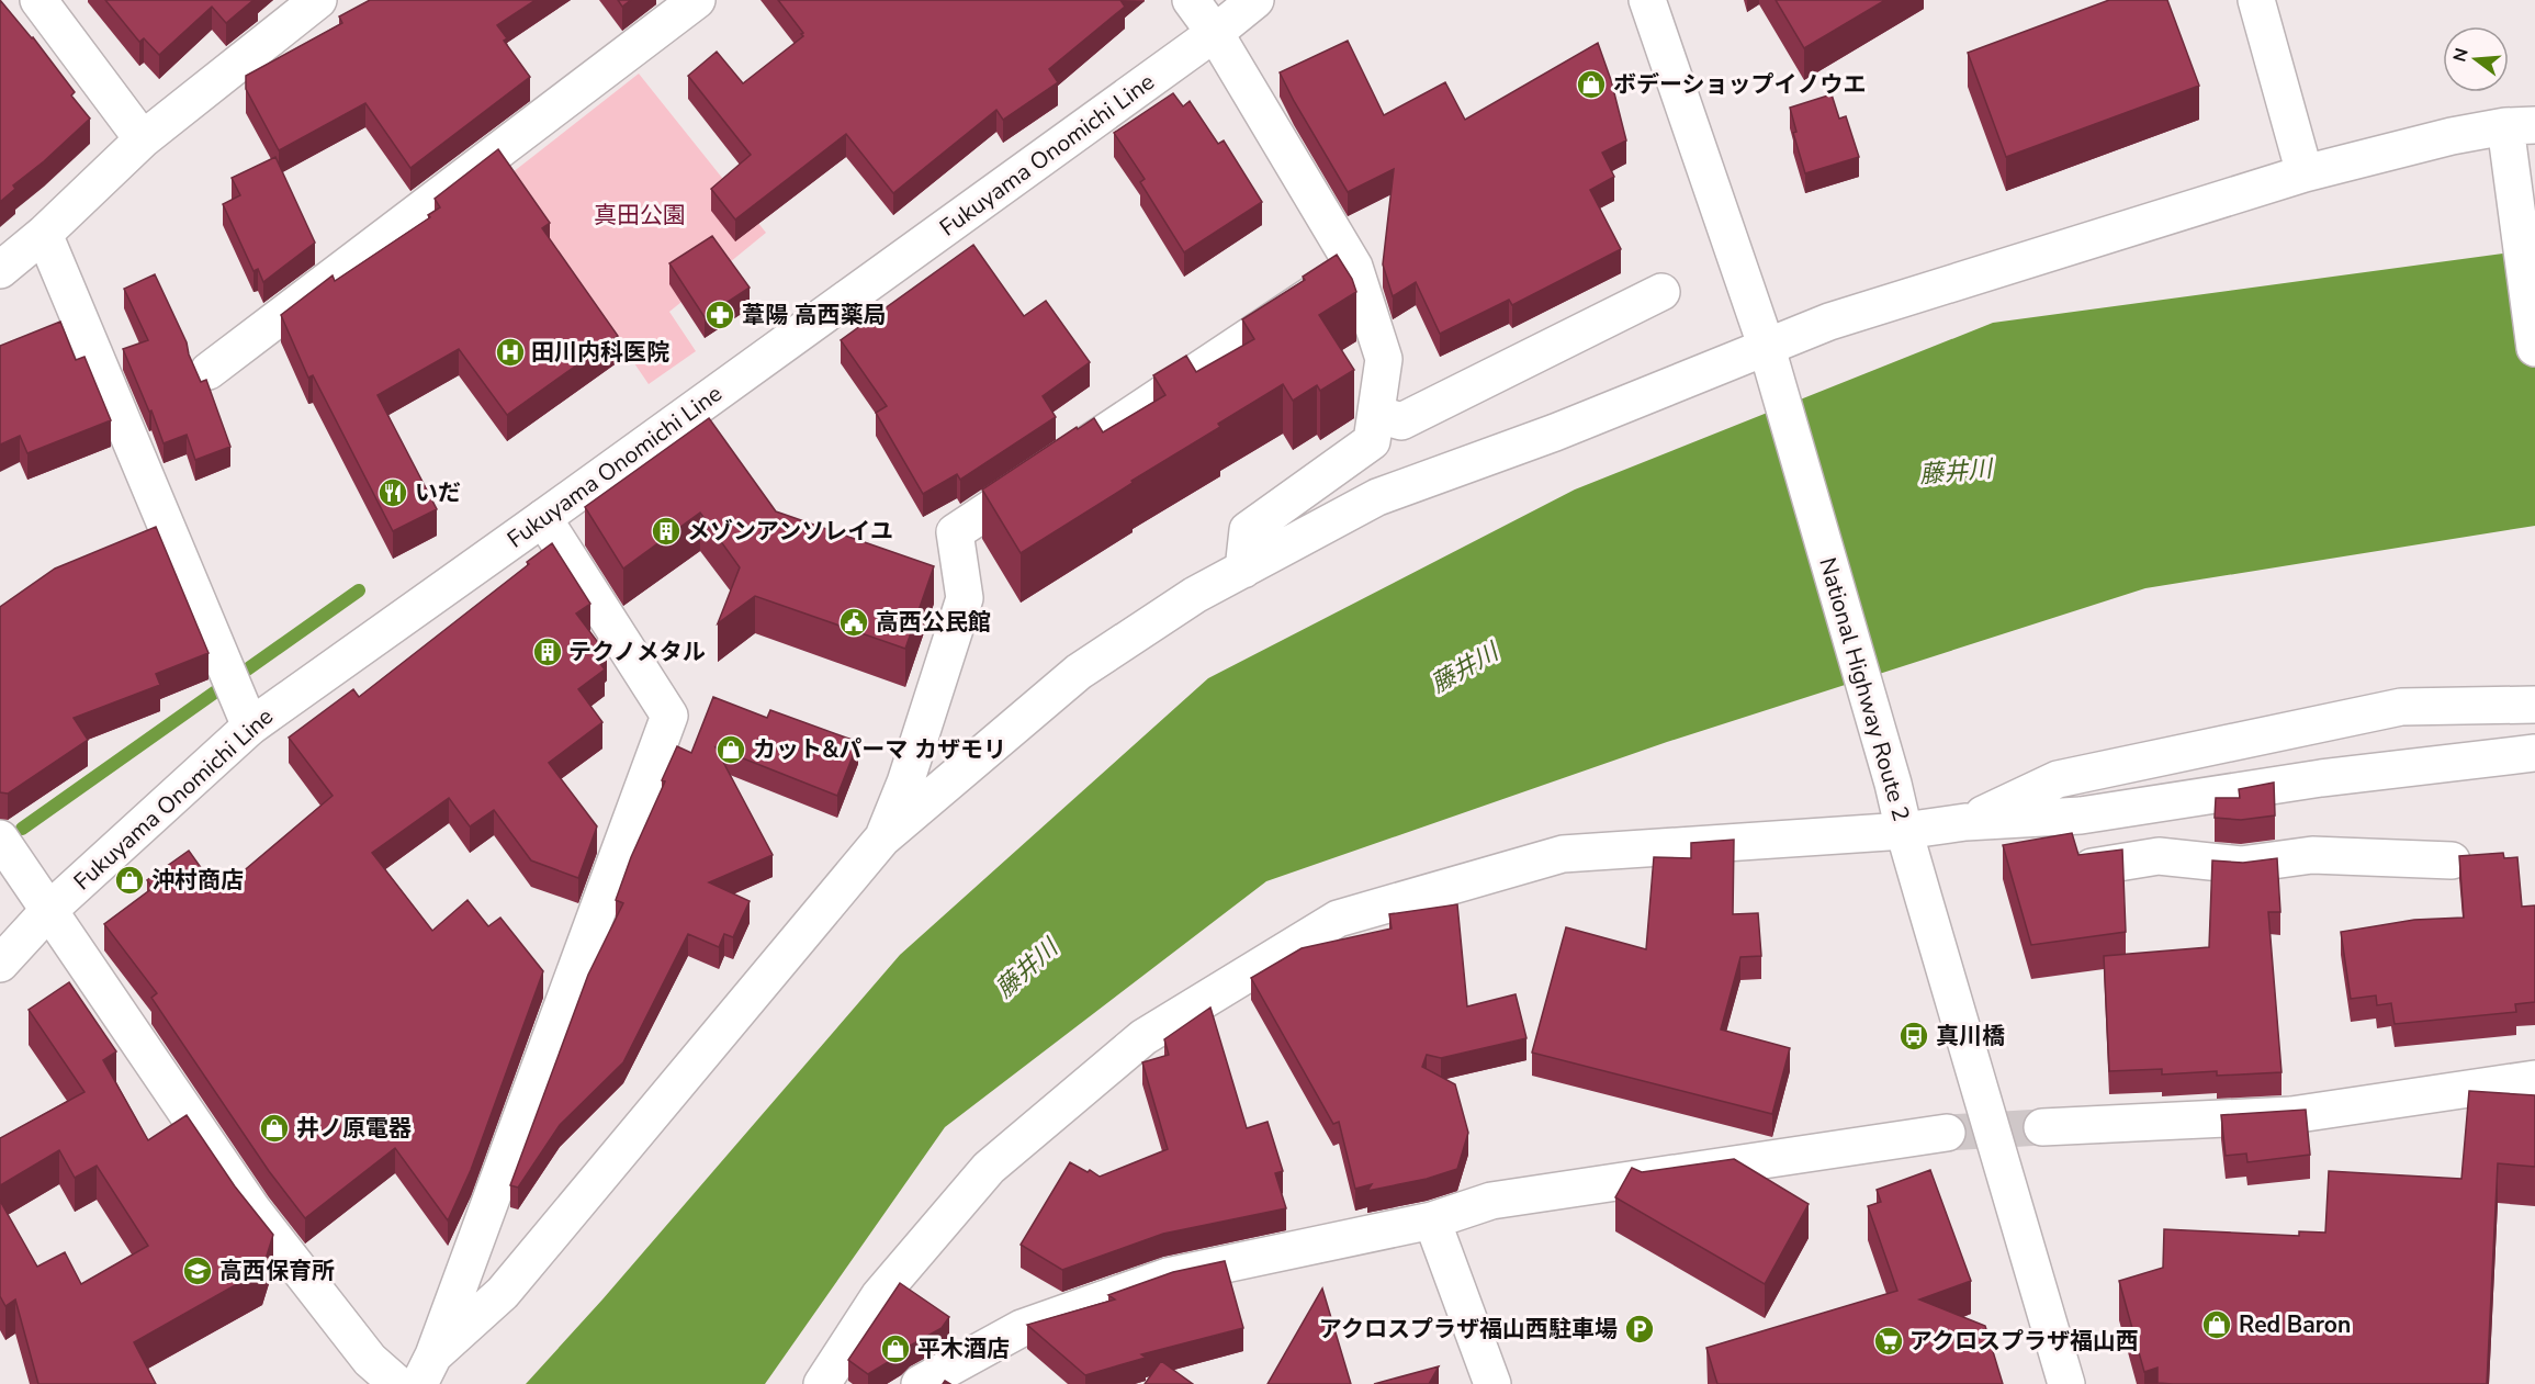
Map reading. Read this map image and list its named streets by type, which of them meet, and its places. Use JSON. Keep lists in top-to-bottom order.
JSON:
{
  "streets": {
    "main road": ["Fukuyama Onomichi Line", "National Highway Route 2"]
  },
  "water": ["藤井川"],
  "parks": ["真田公園"],
  "places": {
    "shop": [
      "ボデーショップイノウエ",
      "カット&パーマ カザモリ",
      "沖村商店",
      "井ノ原電器",
      "Red Baron",
      "平木酒店"
    ],
    "pharmacy": ["葦陽 高西薬局"],
    "hospital": ["田川内科医院"],
    "restaurant": ["いだ"],
    "building": ["メゾンアンソレイユ", "テクノメタル"],
    "public building": ["高西公民館"],
    "bus stop": ["真川橋"],
    "school or university": ["高西保育所"],
    "parking": ["アクロスプラザ福山西駐車場"],
    "supermarket": ["アクロスプラザ福山西"]
  },
  "north": "left"
}
